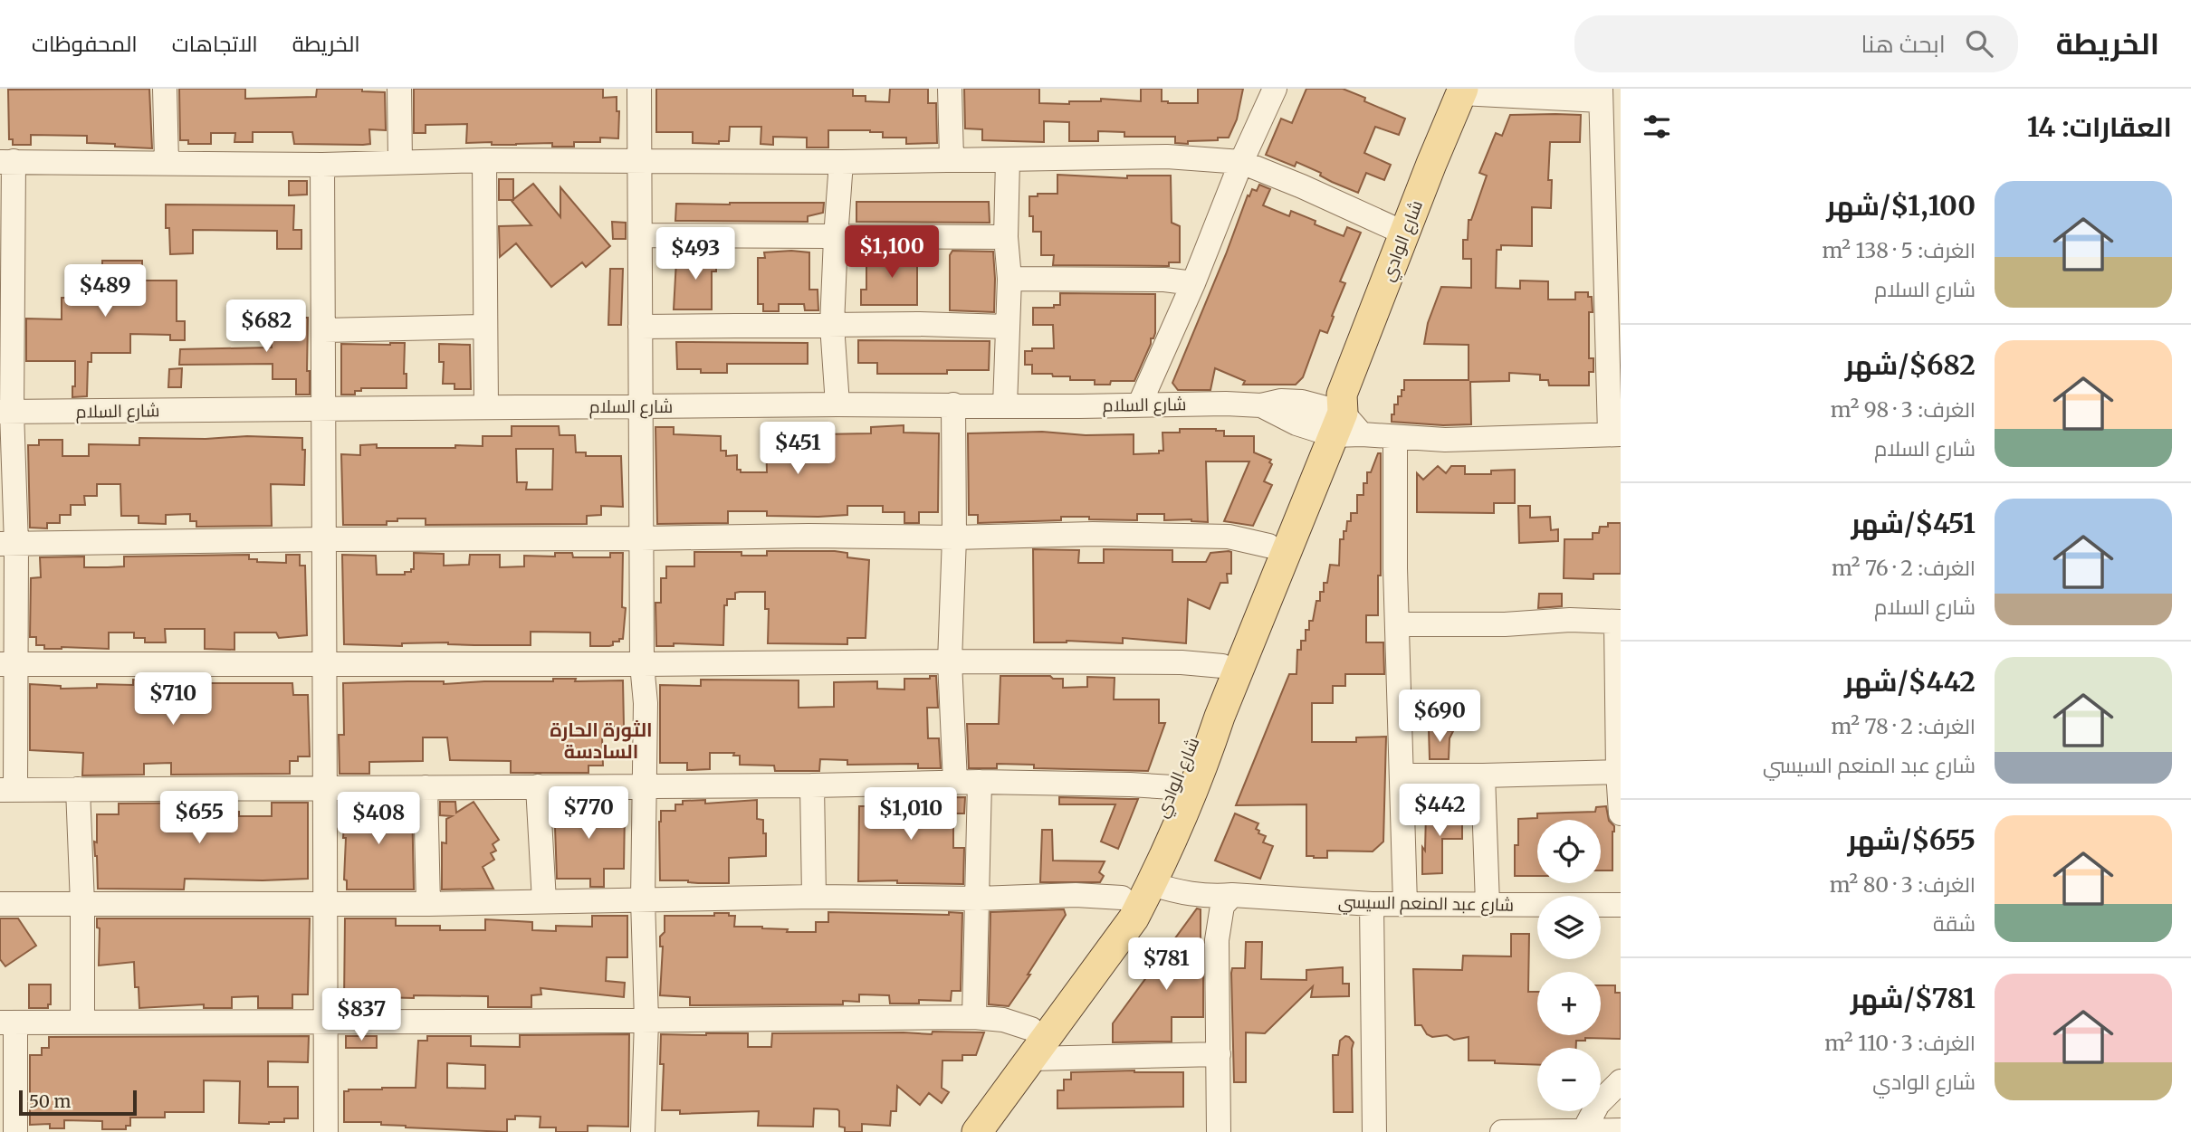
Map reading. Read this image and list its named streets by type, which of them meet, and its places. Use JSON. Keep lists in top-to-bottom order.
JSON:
{
  "streets": {
    "main road": ["شارع الوادي"],
    "street": ["شارع السلام", "شارع عبد المنعم السيسي"]
  },
  "crossings": [
    ["شارع الوادي", "شارع السلام"],
    ["شارع الوادي", "شارع عبد المنعم السيسي"]
  ],
  "districts": ["الثورة الحارة السادسة"],
  "scale_bar": "50 m",
  "page": {
    "header": "الخريطة",
    "search": "ابحث هنا",
    "nav": ["الخريطة", "الاتجاهات", "المحفوظات"],
    "heading": "العقارات: 14",
    "list": [
      {
        "name": "$1,100/شهر",
        "note": "الغرف: 5 · 138 m² · شارع السلام"
      },
      {
        "name": "$682/شهر",
        "note": "الغرف: 3 · 98 m² · شارع السلام"
      },
      {
        "name": "$451/شهر",
        "note": "الغرف: 2 · 76 m² · شارع السلام"
      },
      {
        "name": "$442/شهر",
        "note": "الغرف: 2 · 78 m² · شارع عبد المنعم السيسي"
      },
      {
        "name": "$655/شهر",
        "note": "الغرف: 3 · 80 m² · شقة"
      },
      {
        "name": "$781/شهر",
        "note": "الغرف: 3 · 110 m² · شارع الوادي"
      }
    ],
    "price": [
      "$1,100",
      "$493",
      "$489",
      "$682",
      "$451",
      "$710",
      "$690",
      "$442",
      "$770",
      "$1,010",
      "$655",
      "$408",
      "$781",
      "$837"
    ],
    "map_buttons": ["+", "−"],
    "scale": "50 m"
  }
}
